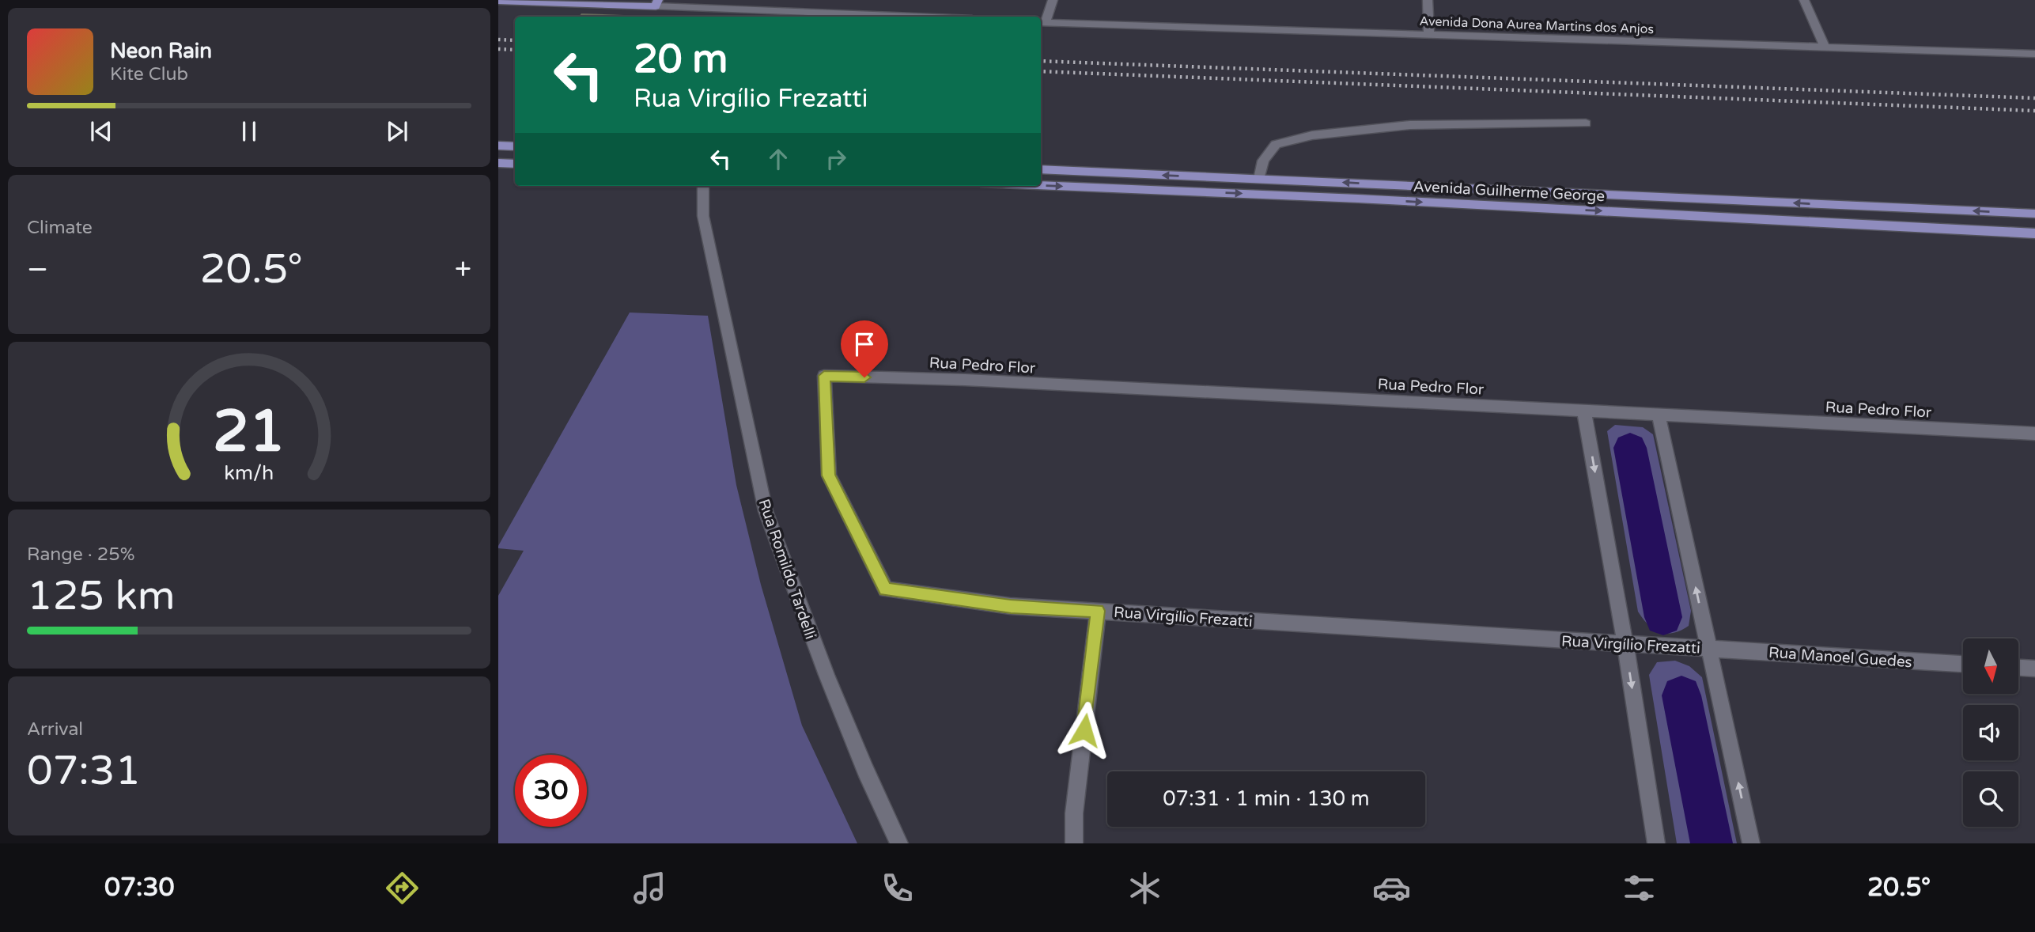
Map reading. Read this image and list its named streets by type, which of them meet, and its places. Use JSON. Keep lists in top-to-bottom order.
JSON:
{
  "streets": {
    "main road": ["Avenida Guilherme George"],
    "street": [
      "Avenida Dona Aurea Martins dos Anjos",
      "Rua Pedro Flor",
      "Rua Romildo Tardelli",
      "Rua Virgílio Frezatti",
      "Rua Manoel Guedes"
    ]
  },
  "crossings": [
    ["Rua Pedro Flor", "Rua Virgílio Frezatti"],
    ["Rua Virgílio Frezatti", "Rua Manoel Guedes"]
  ],
  "north": "bottom",
  "page": {
    "turn": ["20 m", "Rua Virgílio Frezatti"],
    "song": ["Neon Rain", "Kite Club"],
    "tile": [
      "Climate",
      ["Range · 25%", "125 km"],
      ["Arrival", "07:31"]
    ],
    "heat": ["−", "20.5°", "+"],
    "limit": "30",
    "trip": "07:31 · 1 min · 130 m",
    "tabs": ["07:30", "20.5°"],
    "gauge": ["21", "km/h"]
  }
}
